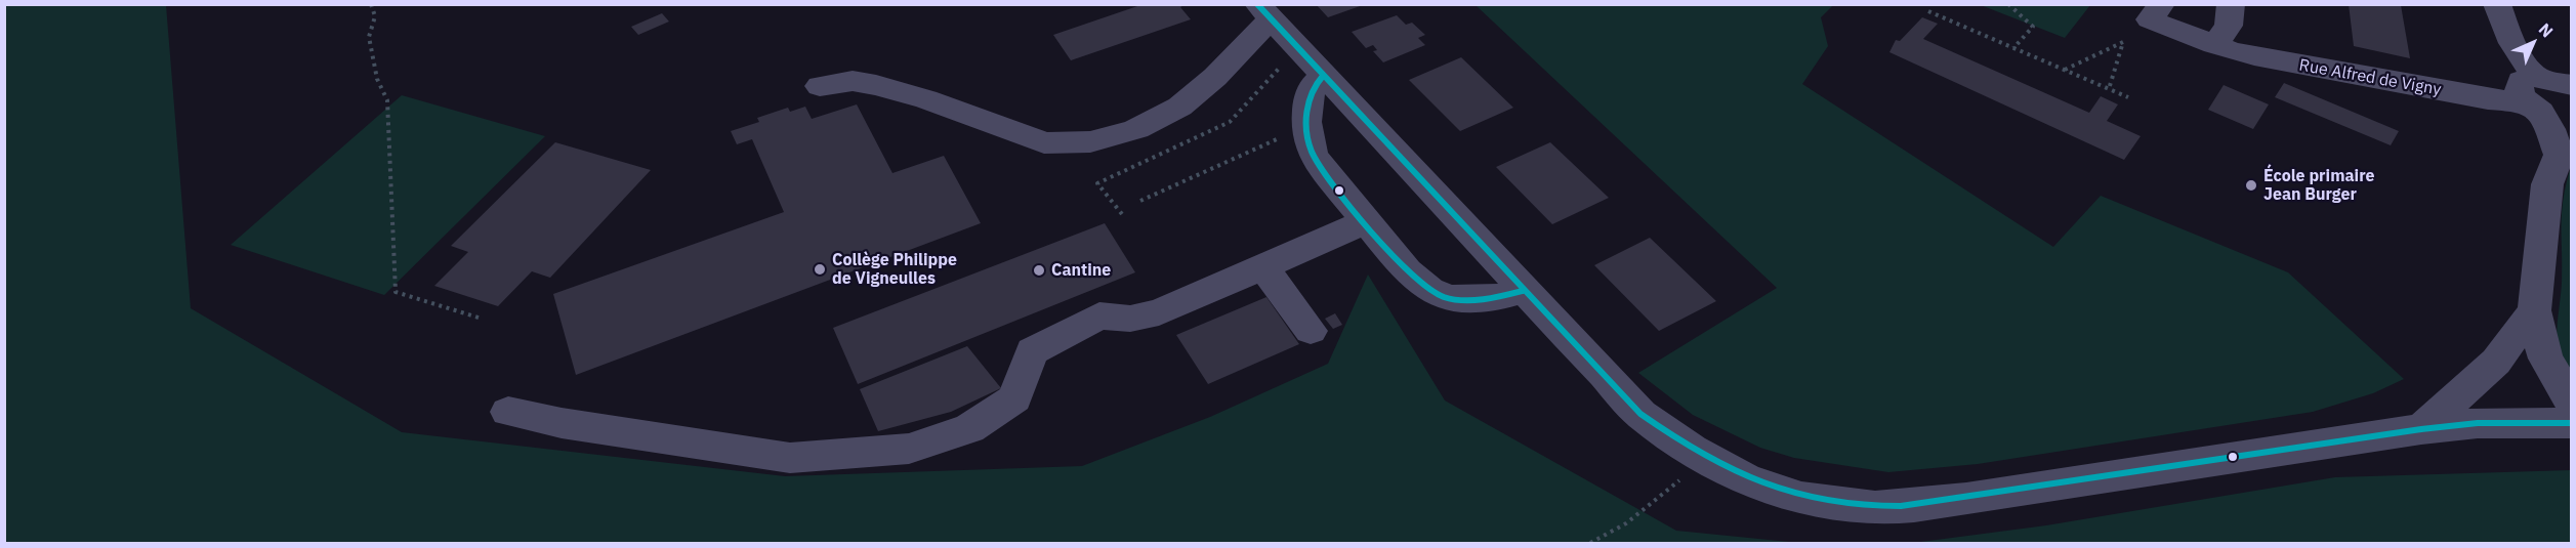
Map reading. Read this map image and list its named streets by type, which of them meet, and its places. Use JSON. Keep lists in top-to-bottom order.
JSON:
{
  "streets": {
    "street": ["Rue Alfred de Vigny"]
  },
  "places": ["École primaire Jean Burger", "Collège Philippe de Vigneulles", "Cantine"],
  "north": "top right"
}
